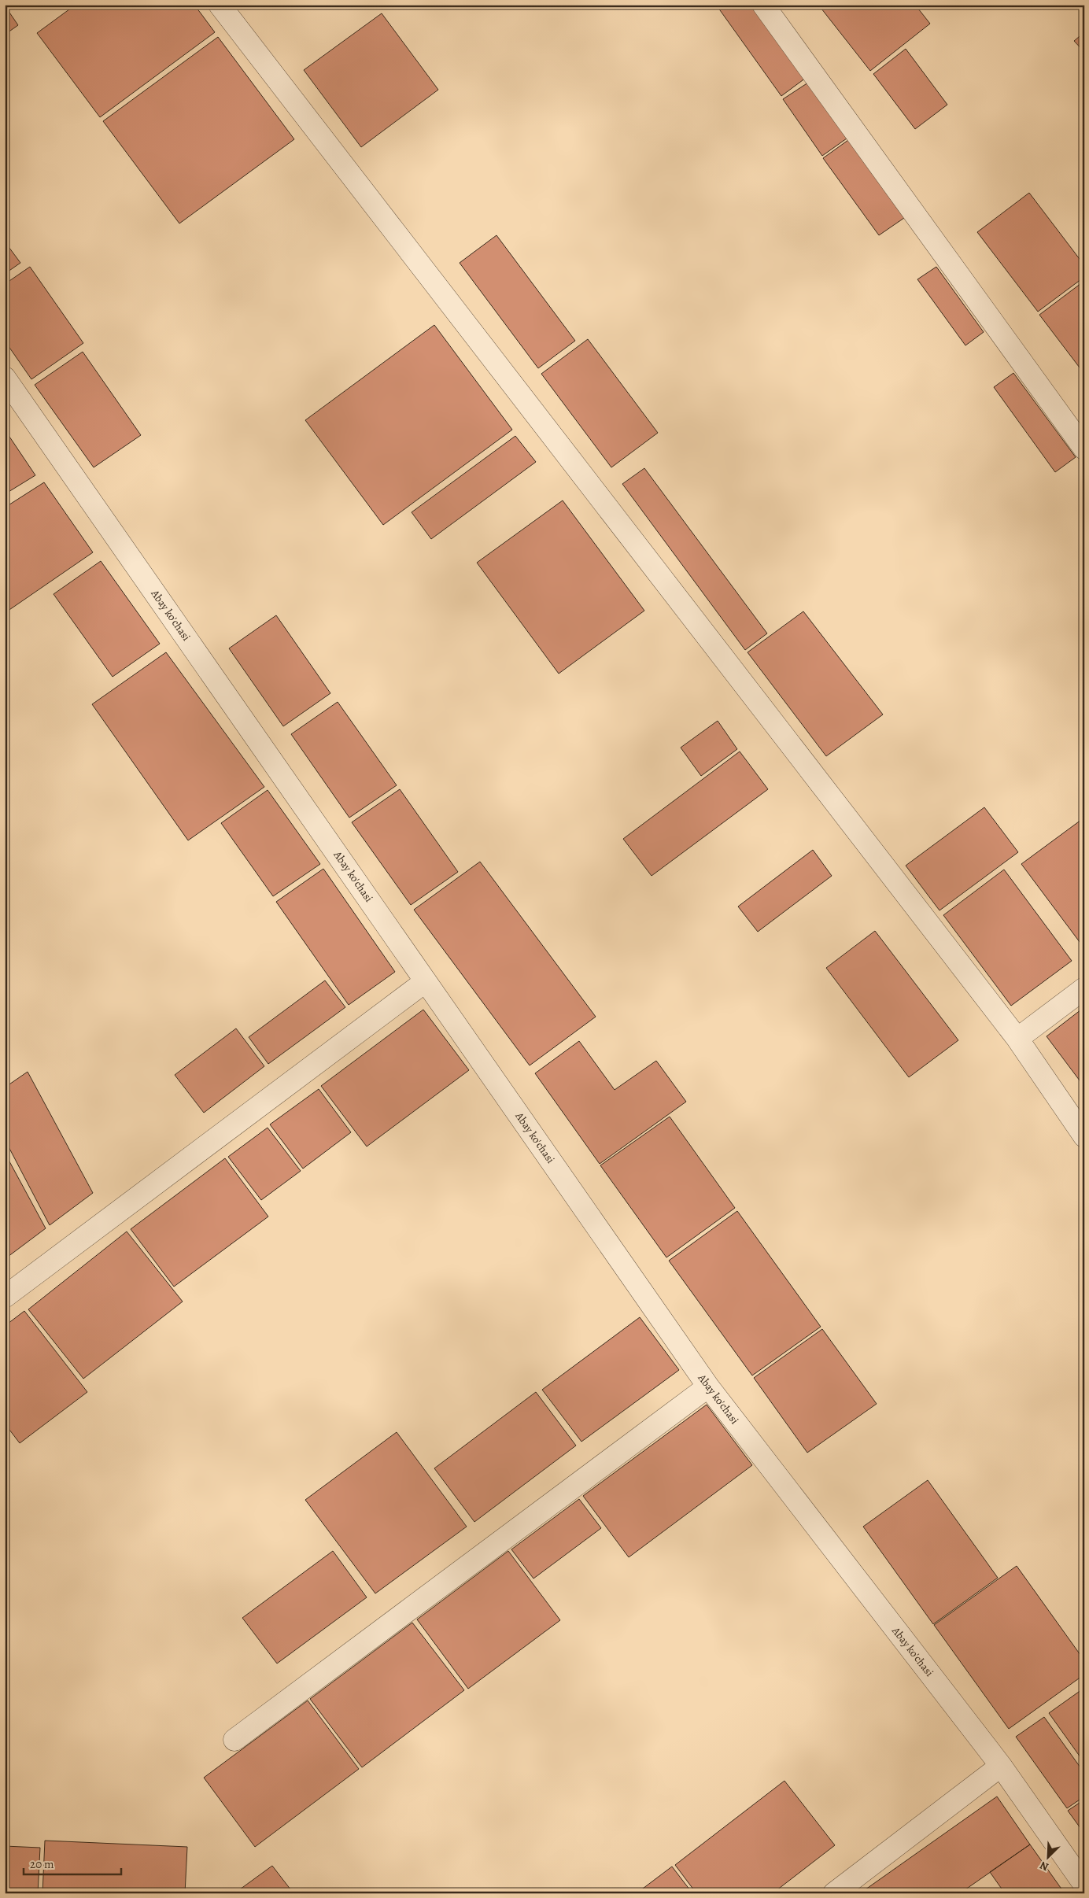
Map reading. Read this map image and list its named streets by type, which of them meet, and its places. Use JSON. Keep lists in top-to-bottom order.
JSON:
{
  "streets": {
    "street": ["Abay ko'chasi"]
  },
  "scale_bar": "20 m",
  "north": "bottom left"
}
